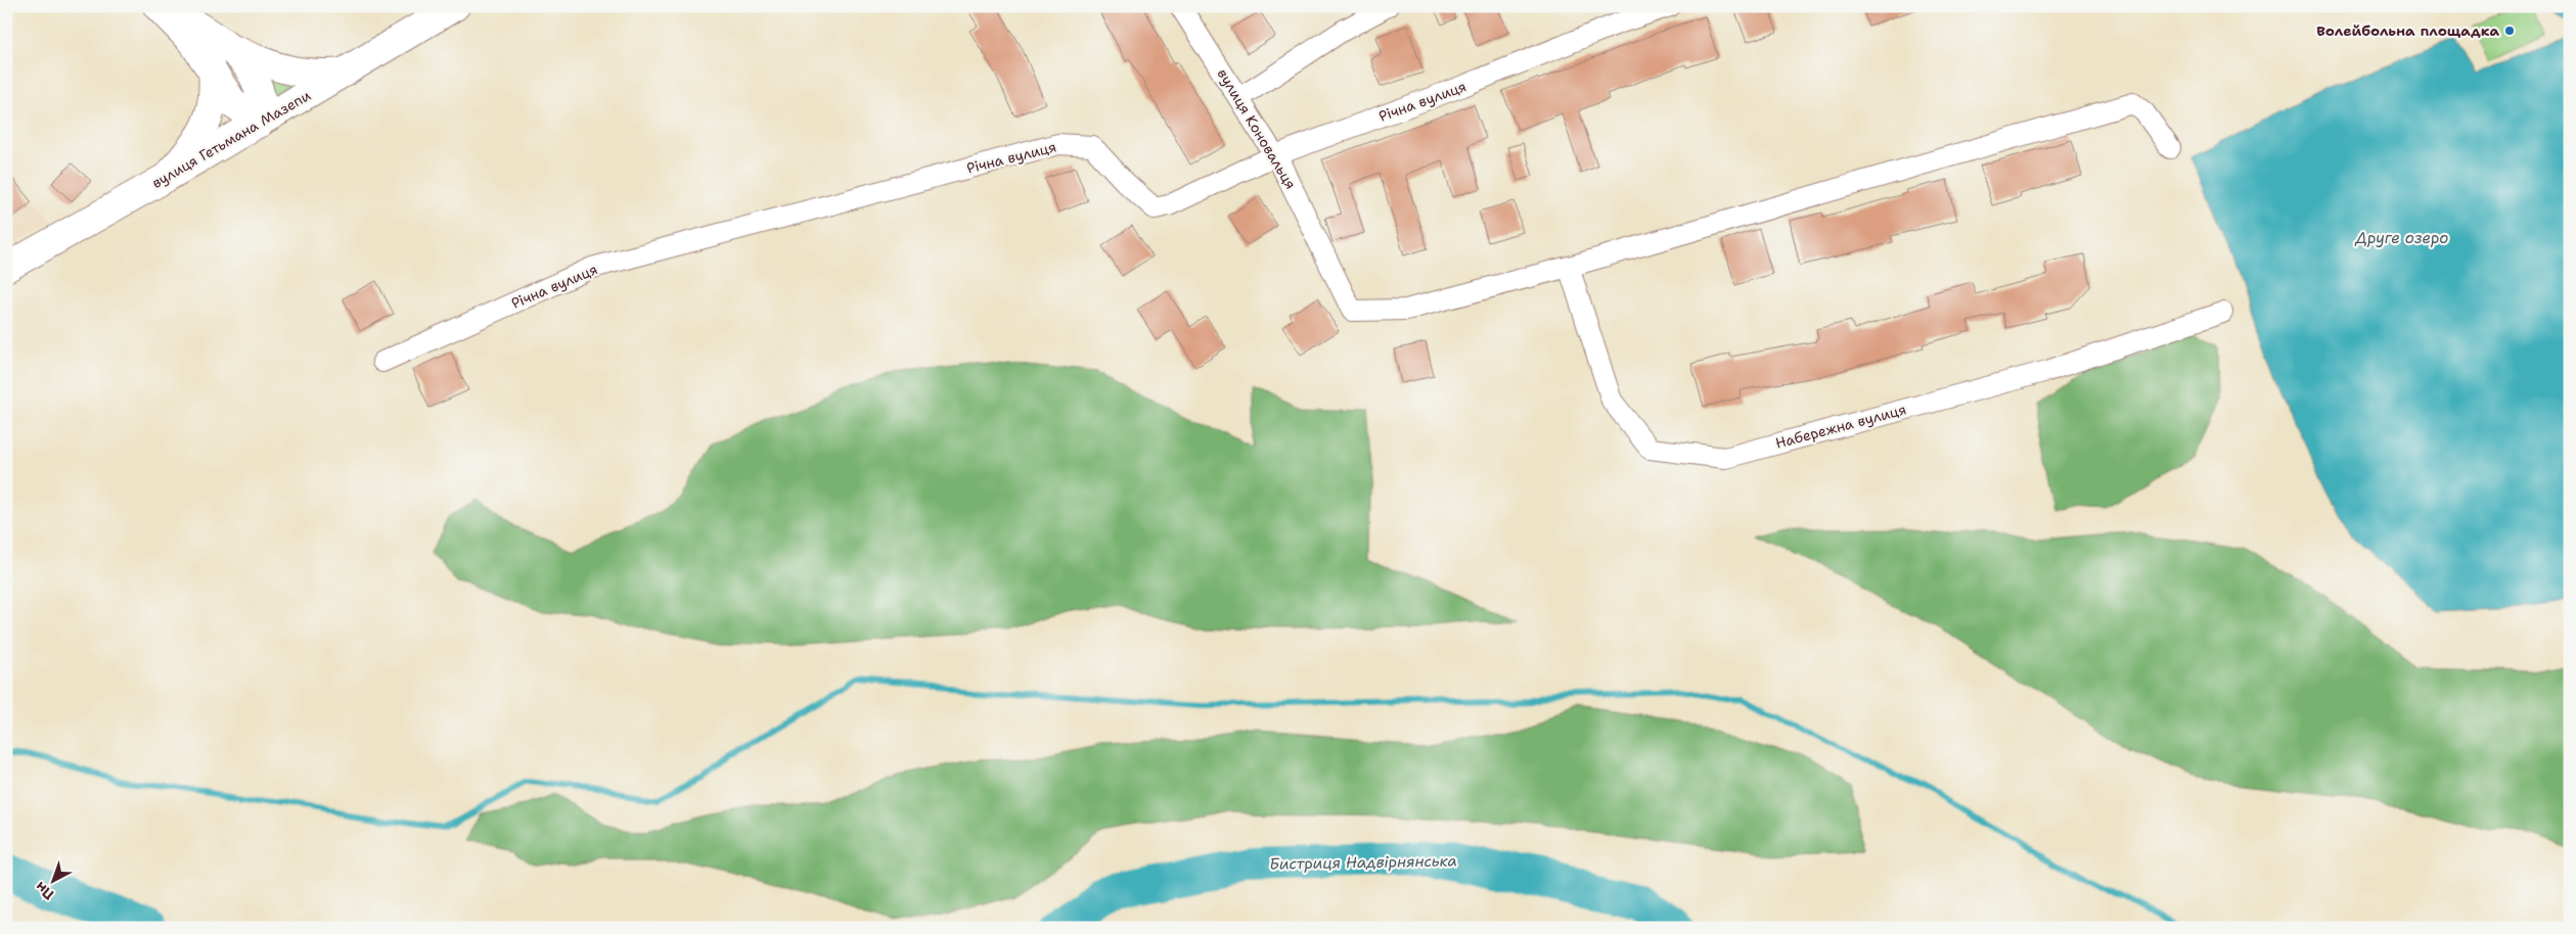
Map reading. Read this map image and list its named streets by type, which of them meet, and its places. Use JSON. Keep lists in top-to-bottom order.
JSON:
{
  "streets": {
    "main road": ["вулиця Гетьмана Мазепи"],
    "street": ["Річна вулиця", "вулиця Коновальця", "Набережна вулиця"]
  },
  "crossings": [
    ["Річна вулиця", "вулиця Коновальця"],
    ["вулиця Коновальця", "Набережна вулиця"]
  ],
  "water": ["Друге озеро", "Бистриця Надвірнянська"],
  "places": ["Волейбольна площадка"],
  "north": "bottom left"
}
